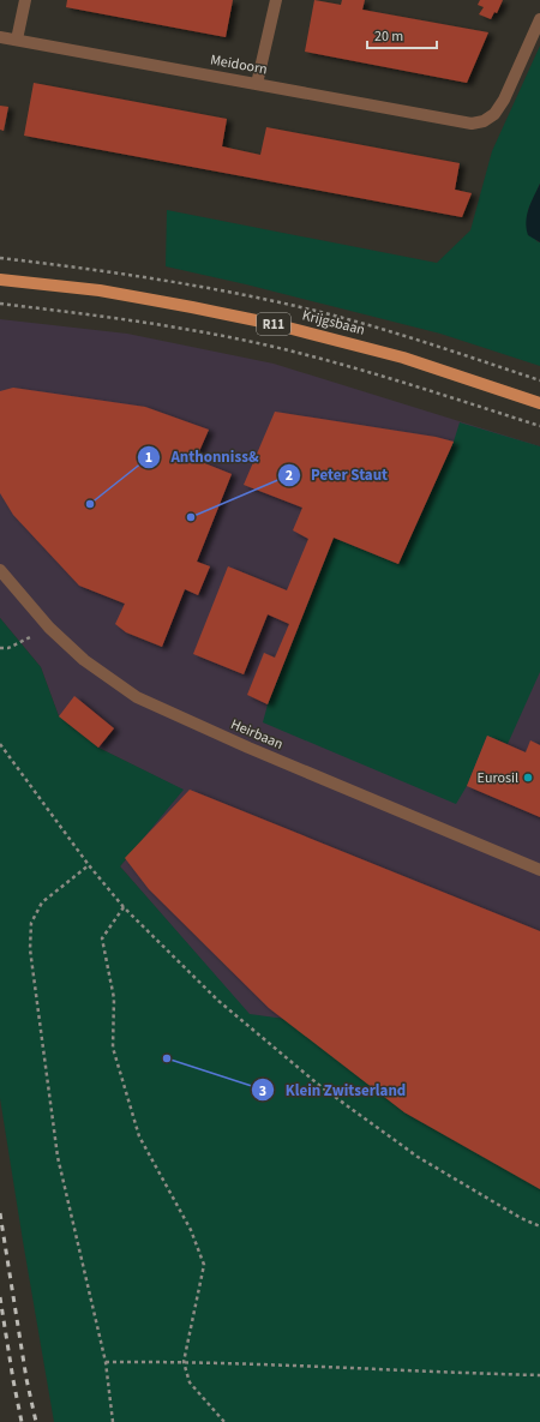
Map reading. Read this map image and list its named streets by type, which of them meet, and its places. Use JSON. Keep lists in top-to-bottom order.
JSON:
{
  "streets": {
    "main road": ["Krijgsbaan", "R11"],
    "street": ["Meidoorn", "Heirbaan"]
  },
  "places": [
    "Anthonniss&",
    "Peter Staut",
    "Eurosil",
    "Klein Zwitserland"
  ],
  "scale_bar": "20 m"
}
